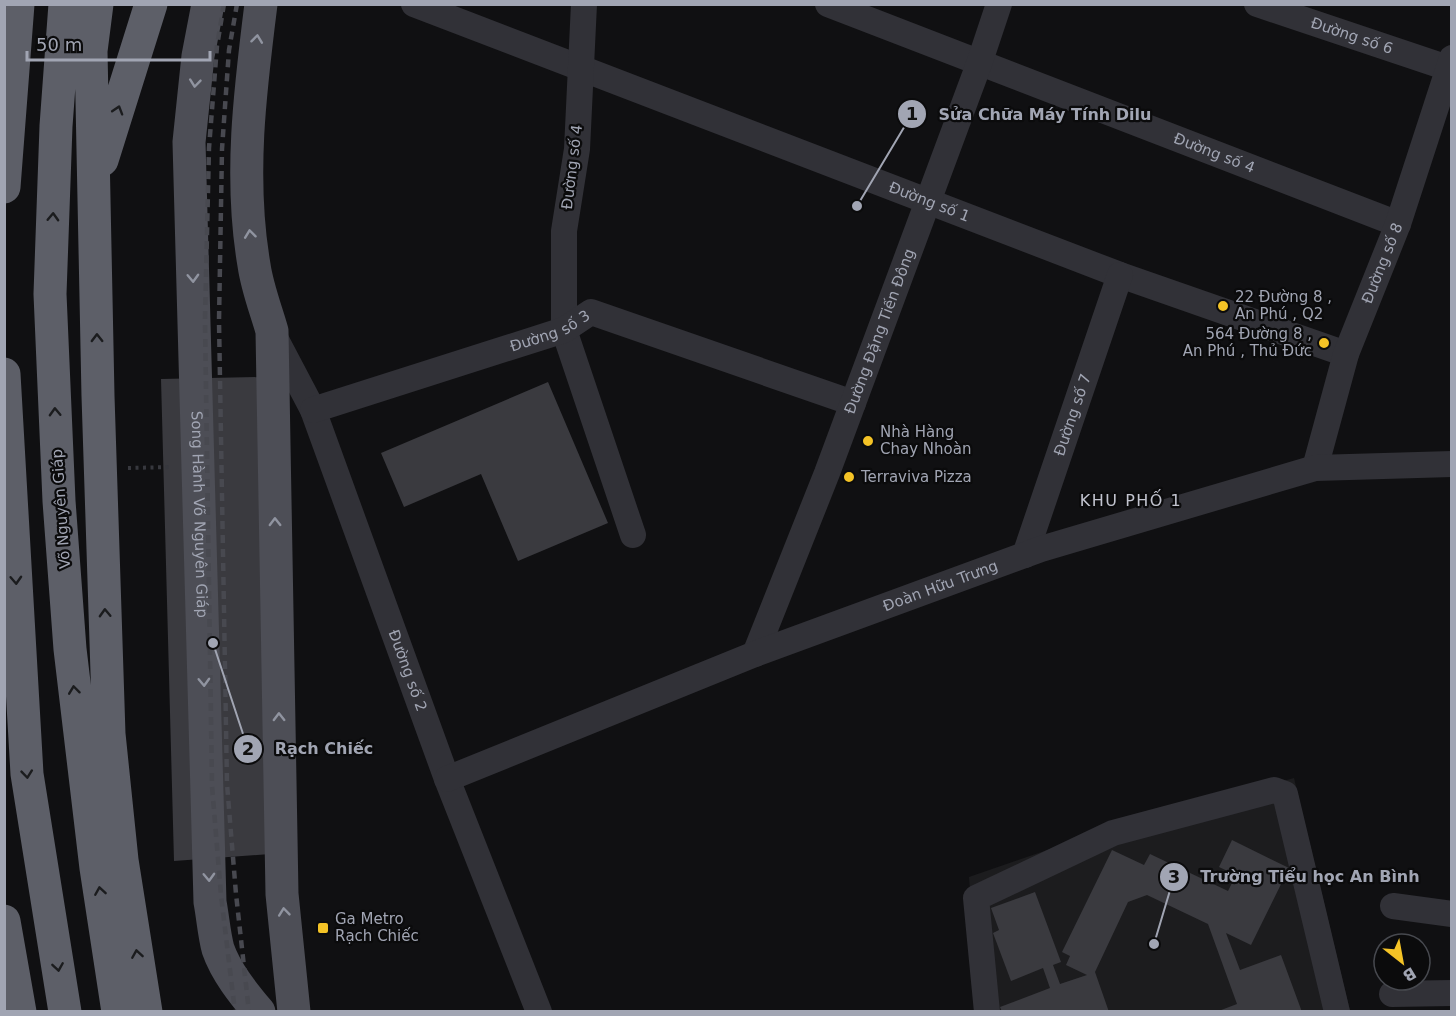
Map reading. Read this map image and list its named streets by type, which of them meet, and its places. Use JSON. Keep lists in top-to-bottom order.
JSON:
{
  "streets": {
    "highway": ["Võ Nguyên Giáp"],
    "main road": ["Song Hành Võ Nguyên Giáp"],
    "street": [
      "Đường số 6",
      "Đường số 4",
      "Đường số 1",
      "Đường số 8",
      "Đường số 3",
      "Đường Đặng Tiến Đông",
      "Đường số 7",
      "Đoàn Hữu Trưng",
      "Đường số 2"
    ]
  },
  "crossings": [
    ["Đường số 6", "Đường số 8"],
    ["Đường số 4", "Đường số 1"],
    ["Đường số 4", "Đường số 8"],
    ["Đường số 4", "Đường số 3"],
    ["Đường số 4", "Đường Đặng Tiến Đông"],
    ["Đường số 1", "Đường số 8"],
    ["Đường số 1", "Đường Đặng Tiến Đông"],
    ["Đường số 1", "Đường số 7"],
    ["Đường số 8", "Đoàn Hữu Trưng"],
    ["Đường số 3", "Đường Đặng Tiến Đông"],
    ["Đường số 3", "Đường số 2"],
    ["Đường Đặng Tiến Đông", "Đoàn Hữu Trưng"],
    ["Đường số 7", "Đoàn Hữu Trưng"],
    ["Đoàn Hữu Trưng", "Đường số 2"]
  ],
  "districts": ["KHU PHỐ 1"],
  "places": {
    "other": [
      "Sửa Chữa Máy Tính Dilu",
      "22 Đường 8 , An Phú , Q2",
      "564 Đường 8 , An Phú , Thủ Đức",
      "Nhà Hàng Chay Nhoàn",
      "Terraviva Pizza",
      "Rạch Chiếc",
      "Trường Tiểu học An Bình"
    ],
    "transit": ["Ga Metro Rạch Chiếc"]
  },
  "scale_bar": "50 m",
  "north": "bottom right"
}
